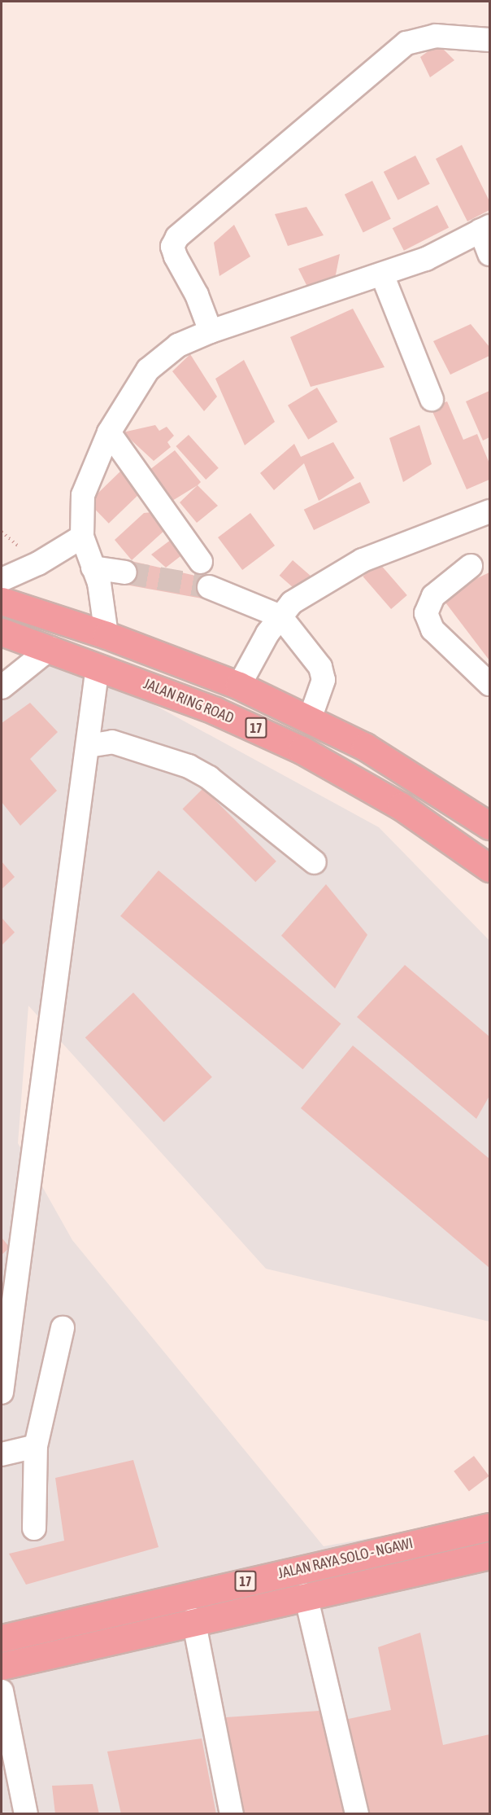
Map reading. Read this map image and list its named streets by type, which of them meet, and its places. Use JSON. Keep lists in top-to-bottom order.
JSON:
{
  "streets": {
    "highway": ["JALAN RING ROAD", "17", "JALAN RAYA SOLO - NGAWI"]
  }
}
